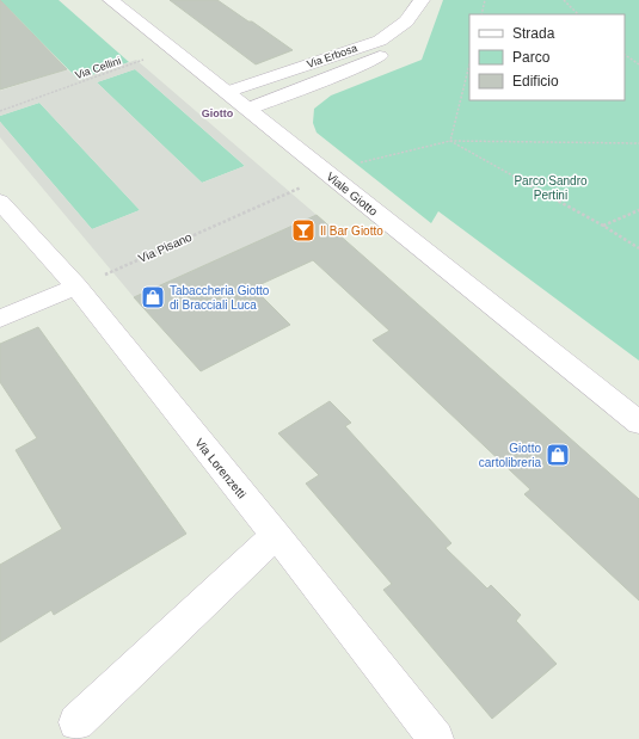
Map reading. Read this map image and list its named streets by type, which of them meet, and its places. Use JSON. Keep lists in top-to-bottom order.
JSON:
{
  "streets": {
    "street": ["Via Erbosa", "Viale Giotto", "Via Lorenzetti"],
    "path": ["Via Cellini", "Via Pisano"]
  },
  "crossings": [
    ["Via Erbosa", "Viale Giotto"],
    ["Via Cellini", "Viale Giotto"],
    ["Viale Giotto", "Via Pisano"],
    ["Via Pisano", "Via Lorenzetti"]
  ],
  "districts": ["Giotto"],
  "parks": ["Parco Sandro Pertini"],
  "places": {
    "bar": ["Il Bar Giotto"],
    "shop": ["Tabaccheria Giotto di Bracciali Luca", "Giotto cartolibreria"]
  },
  "legend": ["Strada", "Parco", "Edificio"]
}
